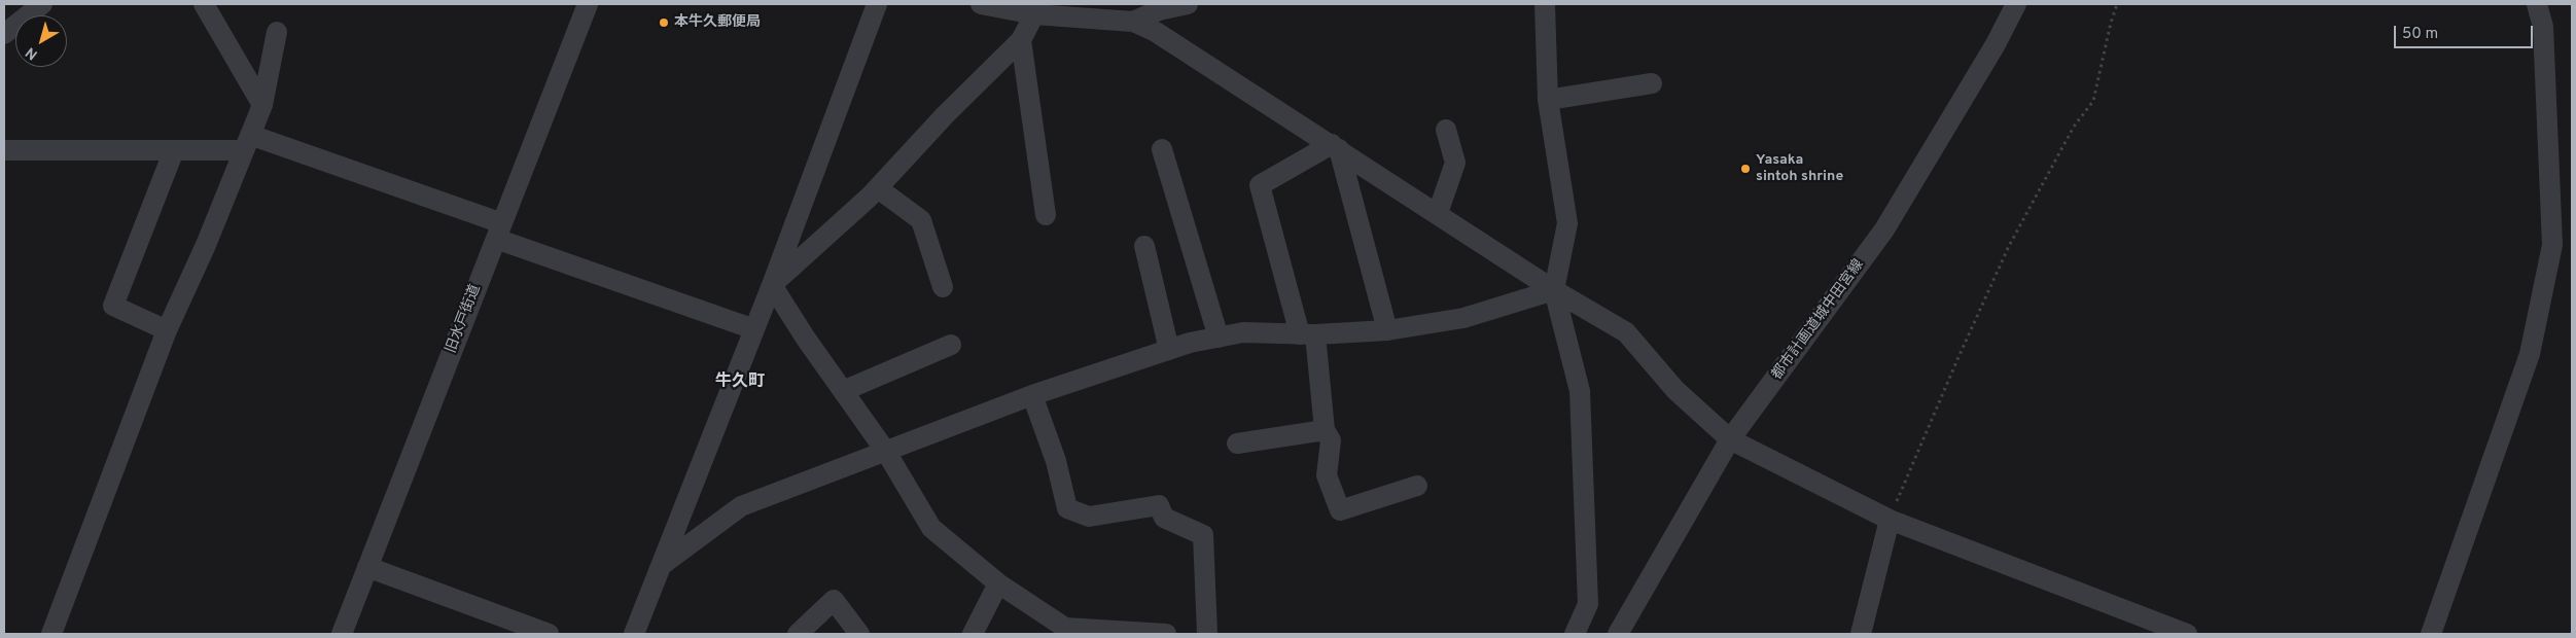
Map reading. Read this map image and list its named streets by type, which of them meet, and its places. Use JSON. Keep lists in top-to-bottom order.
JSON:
{
  "streets": {
    "street": ["旧水戸街道", "都市計画道城中田宮線"]
  },
  "districts": ["牛久町"],
  "places": ["本牛久郵便局", "Yasaka sintoh shrine"],
  "scale_bar": "50 m",
  "north": "bottom left"
}
